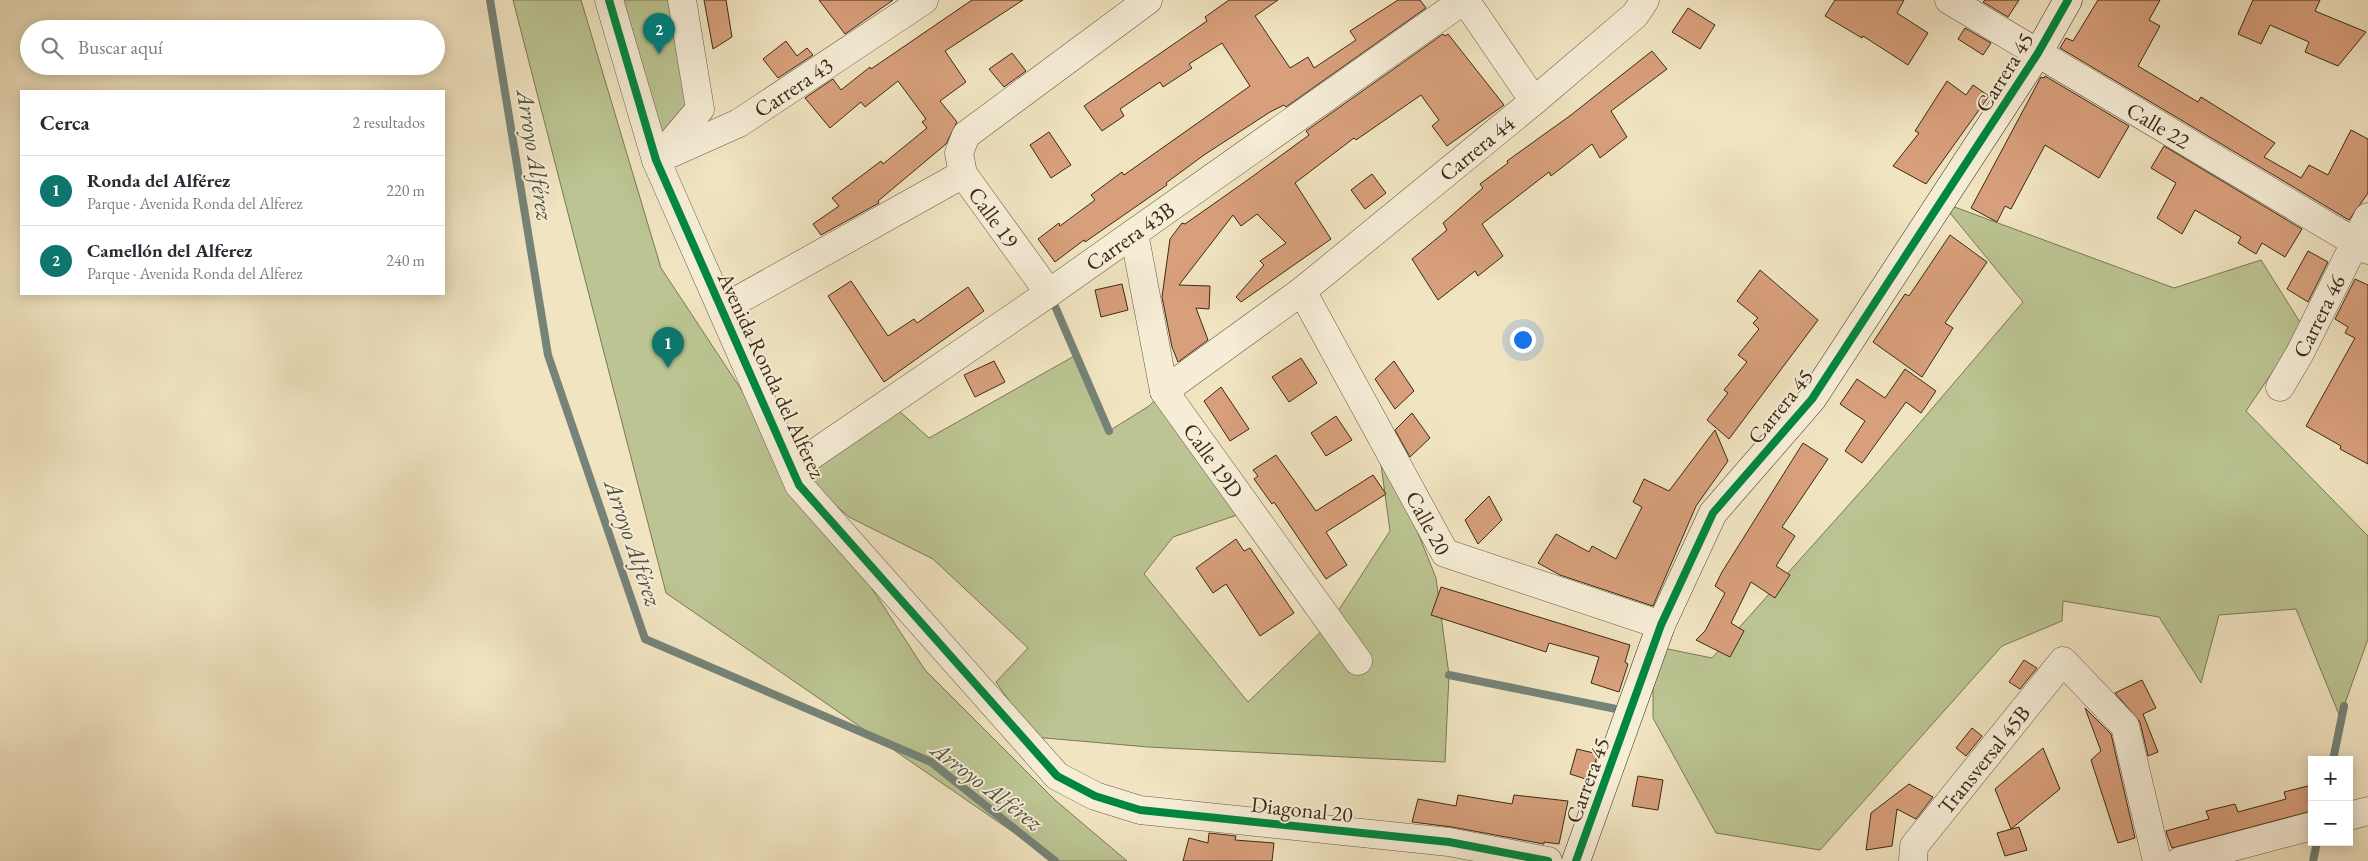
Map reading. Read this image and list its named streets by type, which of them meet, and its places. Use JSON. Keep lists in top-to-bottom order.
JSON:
{
  "streets": {
    "street": [
      "Carrera 45",
      "Carrera 43",
      "Calle 22",
      "Carrera 44",
      "Calle 19",
      "Carrera 43B",
      "Carrera 46",
      "Avenida Ronda del Alferez",
      "Calle 19D",
      "Calle 20",
      "Transversal 45B",
      "Diagonal 20"
    ]
  },
  "crossings": [
    ["Carrera 45", "Calle 22"],
    ["Carrera 45", "Calle 20"],
    ["Carrera 43", "Avenida Ronda del Alferez"],
    ["Calle 22", "Carrera 46"],
    ["Carrera 44", "Calle 19D"],
    ["Carrera 44", "Calle 20"],
    ["Calle 19", "Carrera 43B"],
    ["Carrera 43B", "Avenida Ronda del Alferez"],
    ["Carrera 43B", "Calle 19D"],
    ["Avenida Ronda del Alferez", "Diagonal 20"]
  ],
  "water": ["Arroyo Alférez"],
  "page": {
    "pins": ["2", "1"],
    "search": "Buscar aquí",
    "heading": ["Cerca", "2 resultados"],
    "list": [
      {
        "mark": "1",
        "name": "Ronda del Alférez",
        "note": "Parque · Avenida Ronda del Alferez",
        "value": "220 m"
      },
      {
        "mark": "2",
        "name": "Camellón del Alferez",
        "note": "Parque · Avenida Ronda del Alferez",
        "value": "240 m"
      }
    ],
    "map_buttons": ["+", "−"]
  }
}
